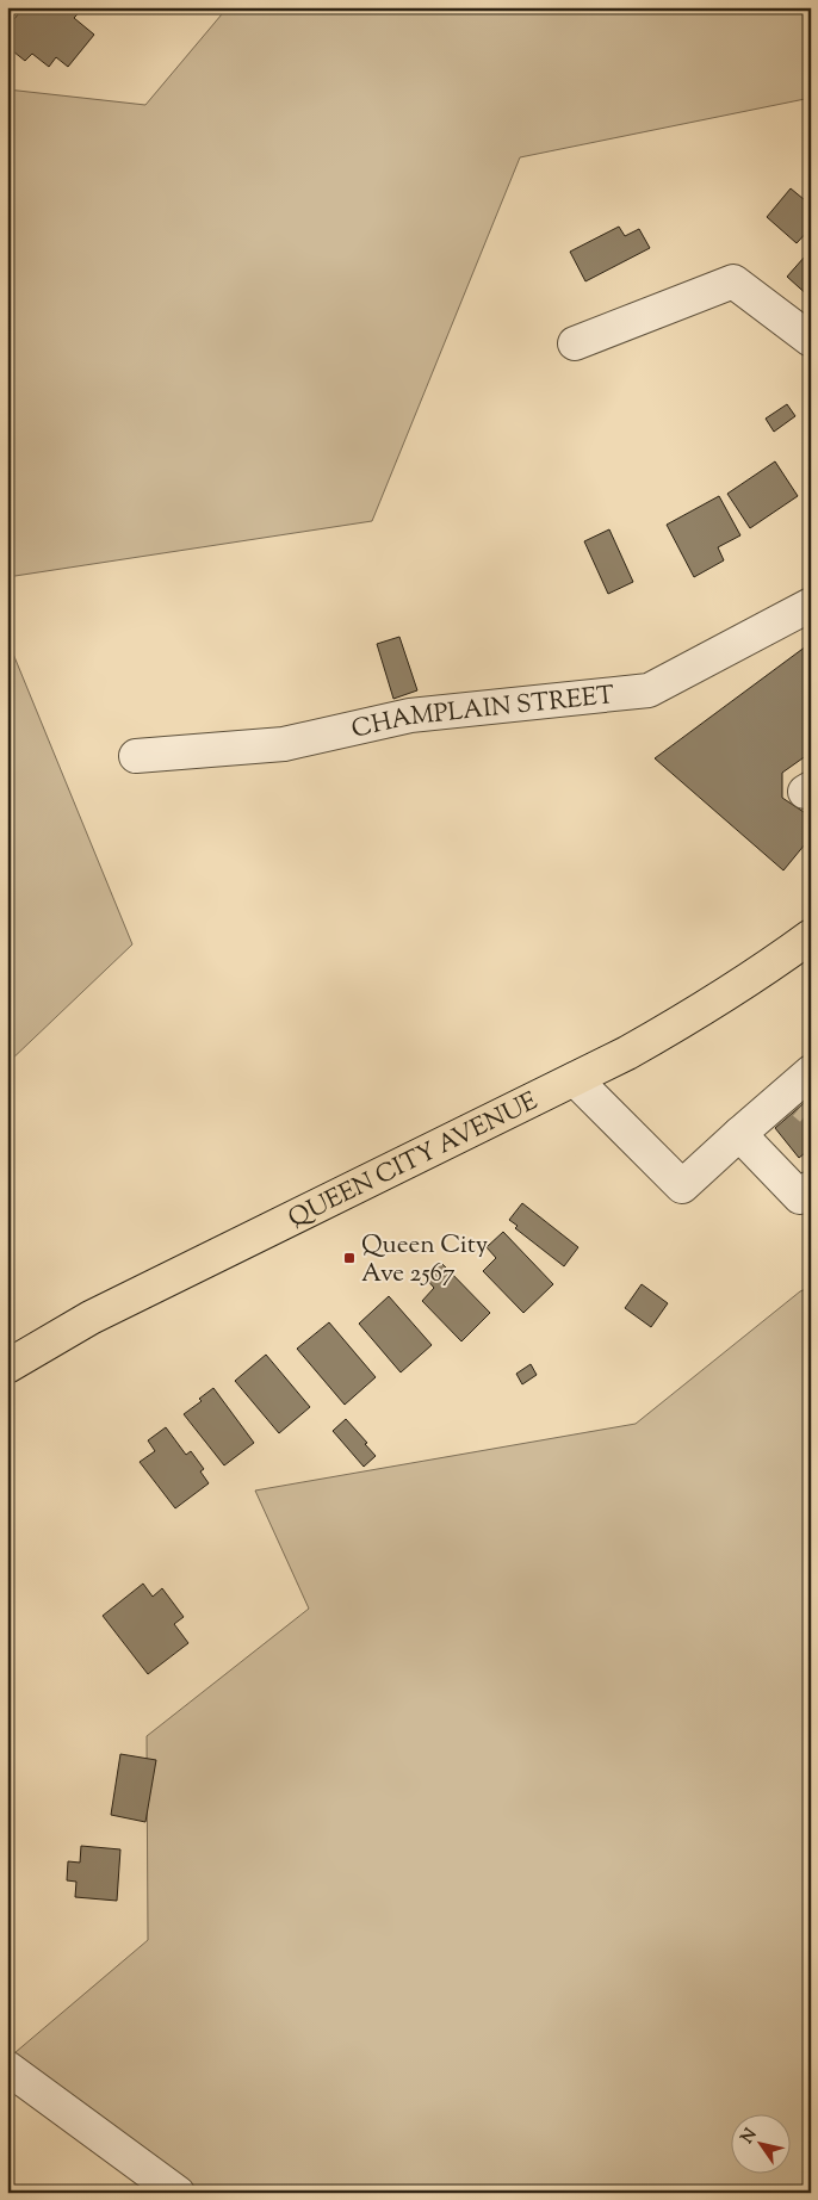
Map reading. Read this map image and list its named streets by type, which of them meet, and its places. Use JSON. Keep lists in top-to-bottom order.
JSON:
{
  "streets": {
    "main road": ["QUEEN CITY AVENUE"],
    "street": ["CHAMPLAIN STREET"]
  },
  "places": {
    "transit": ["Queen City Ave 2567"]
  },
  "north": "top left"
}
